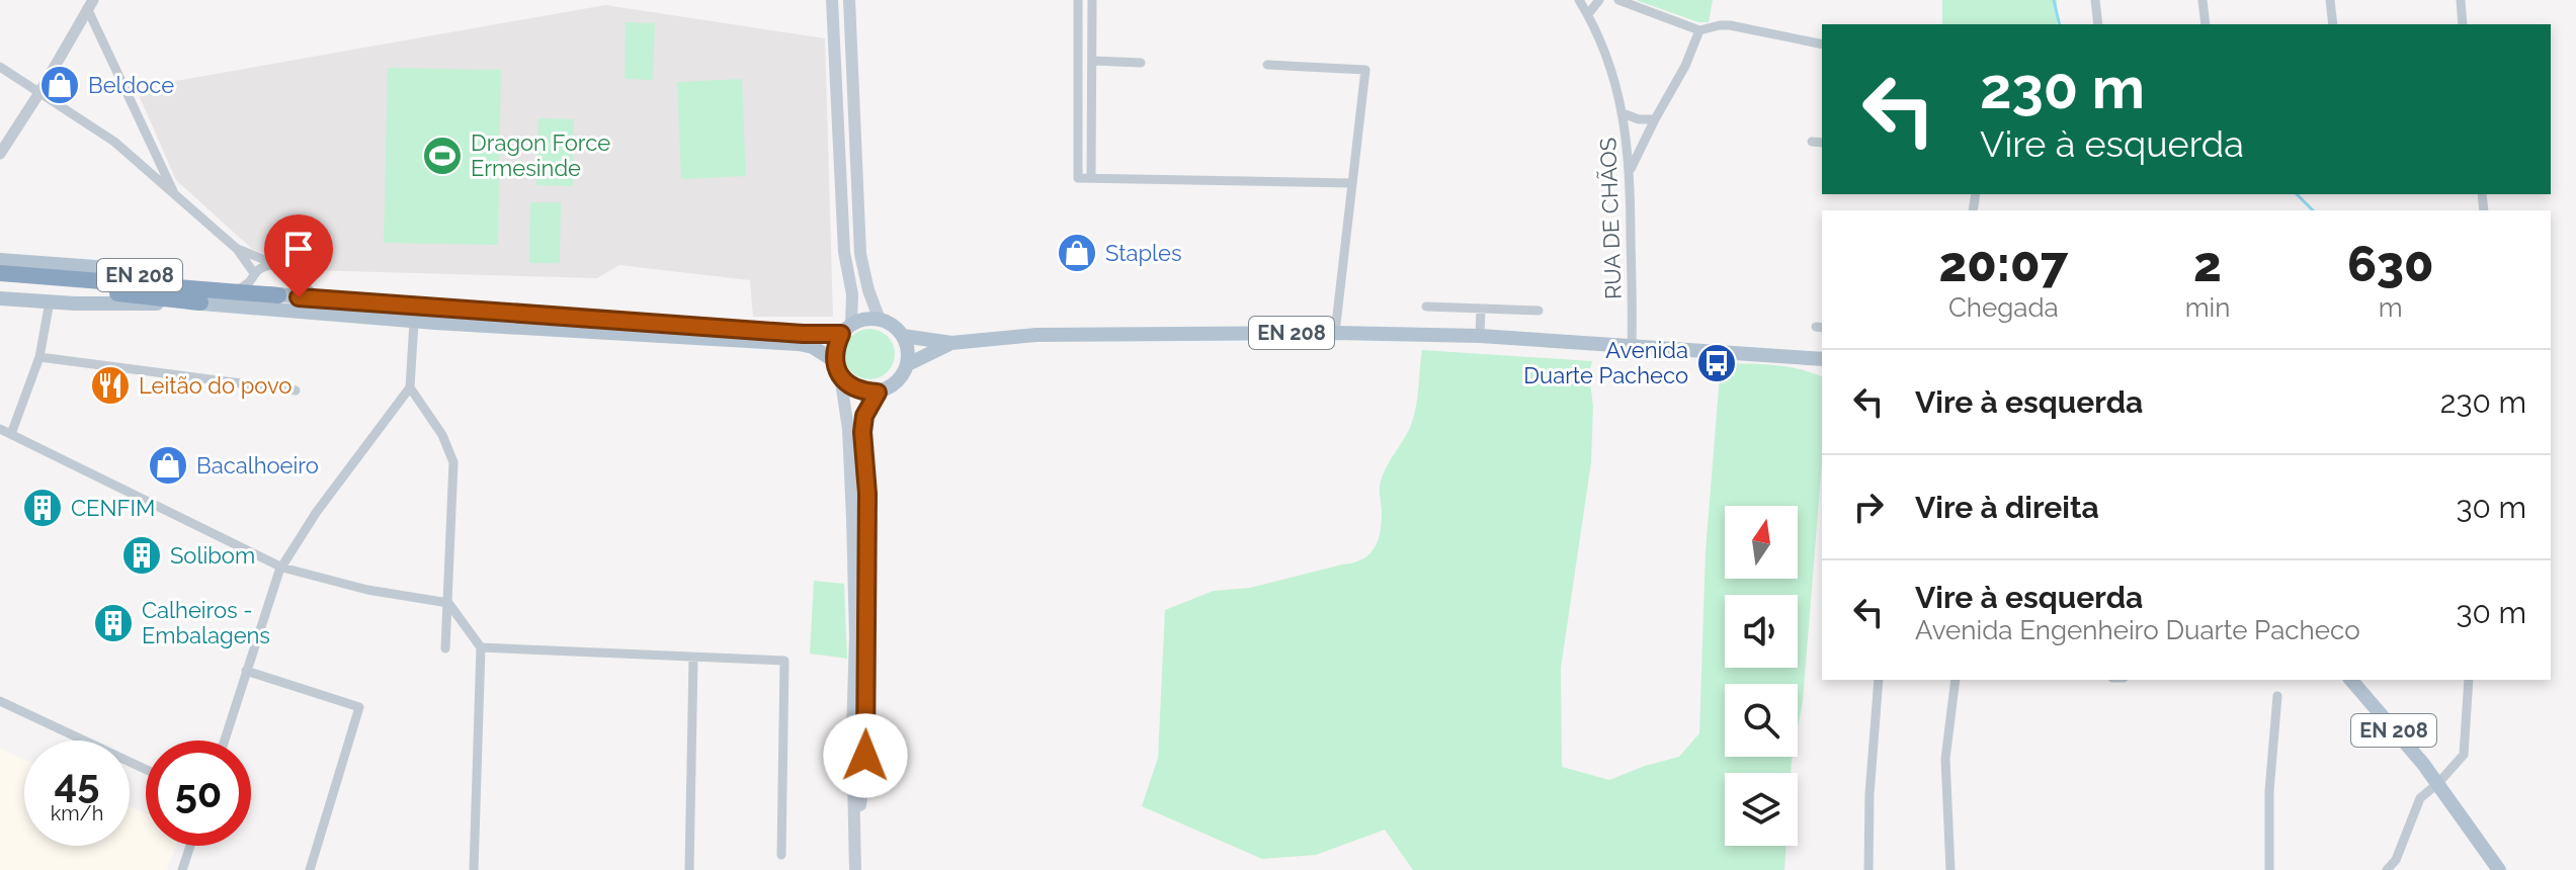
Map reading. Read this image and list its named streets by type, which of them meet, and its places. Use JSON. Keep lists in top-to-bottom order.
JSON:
{
  "streets": {
    "main road": ["EN 208"],
    "street": ["RUA DE CHÃOS"]
  },
  "crossings": [
    ["RUA DE CHÃOS", "EN 208"]
  ],
  "places": {
    "shop": ["Beldoce", "Staples", "Bacalhoeiro"],
    "sports": ["Dragon Force Ermesinde"],
    "bus stop": ["Avenida Duarte Pacheco"],
    "restaurant": ["Leitão do povo"],
    "building": ["CENFIM", "Solibom", "Calheiros - Embalagens"]
  },
  "north": "top",
  "page": {
    "turn": ["230 m", "Vire à esquerda"],
    "eta": [
      "20:07",
      "Chegada",
      "2",
      "min",
      "630",
      "m"
    ],
    "list": [
      {
        "name": "Vire à esquerda",
        "value": "230 m"
      },
      {
        "name": "Vire à direita",
        "value": "30 m"
      },
      {
        "name": "Vire à esquerda",
        "note": "Avenida Engenheiro Duarte Pacheco",
        "value": "30 m"
      }
    ],
    "speed": "45 km/h",
    "limit": "50"
  }
}
